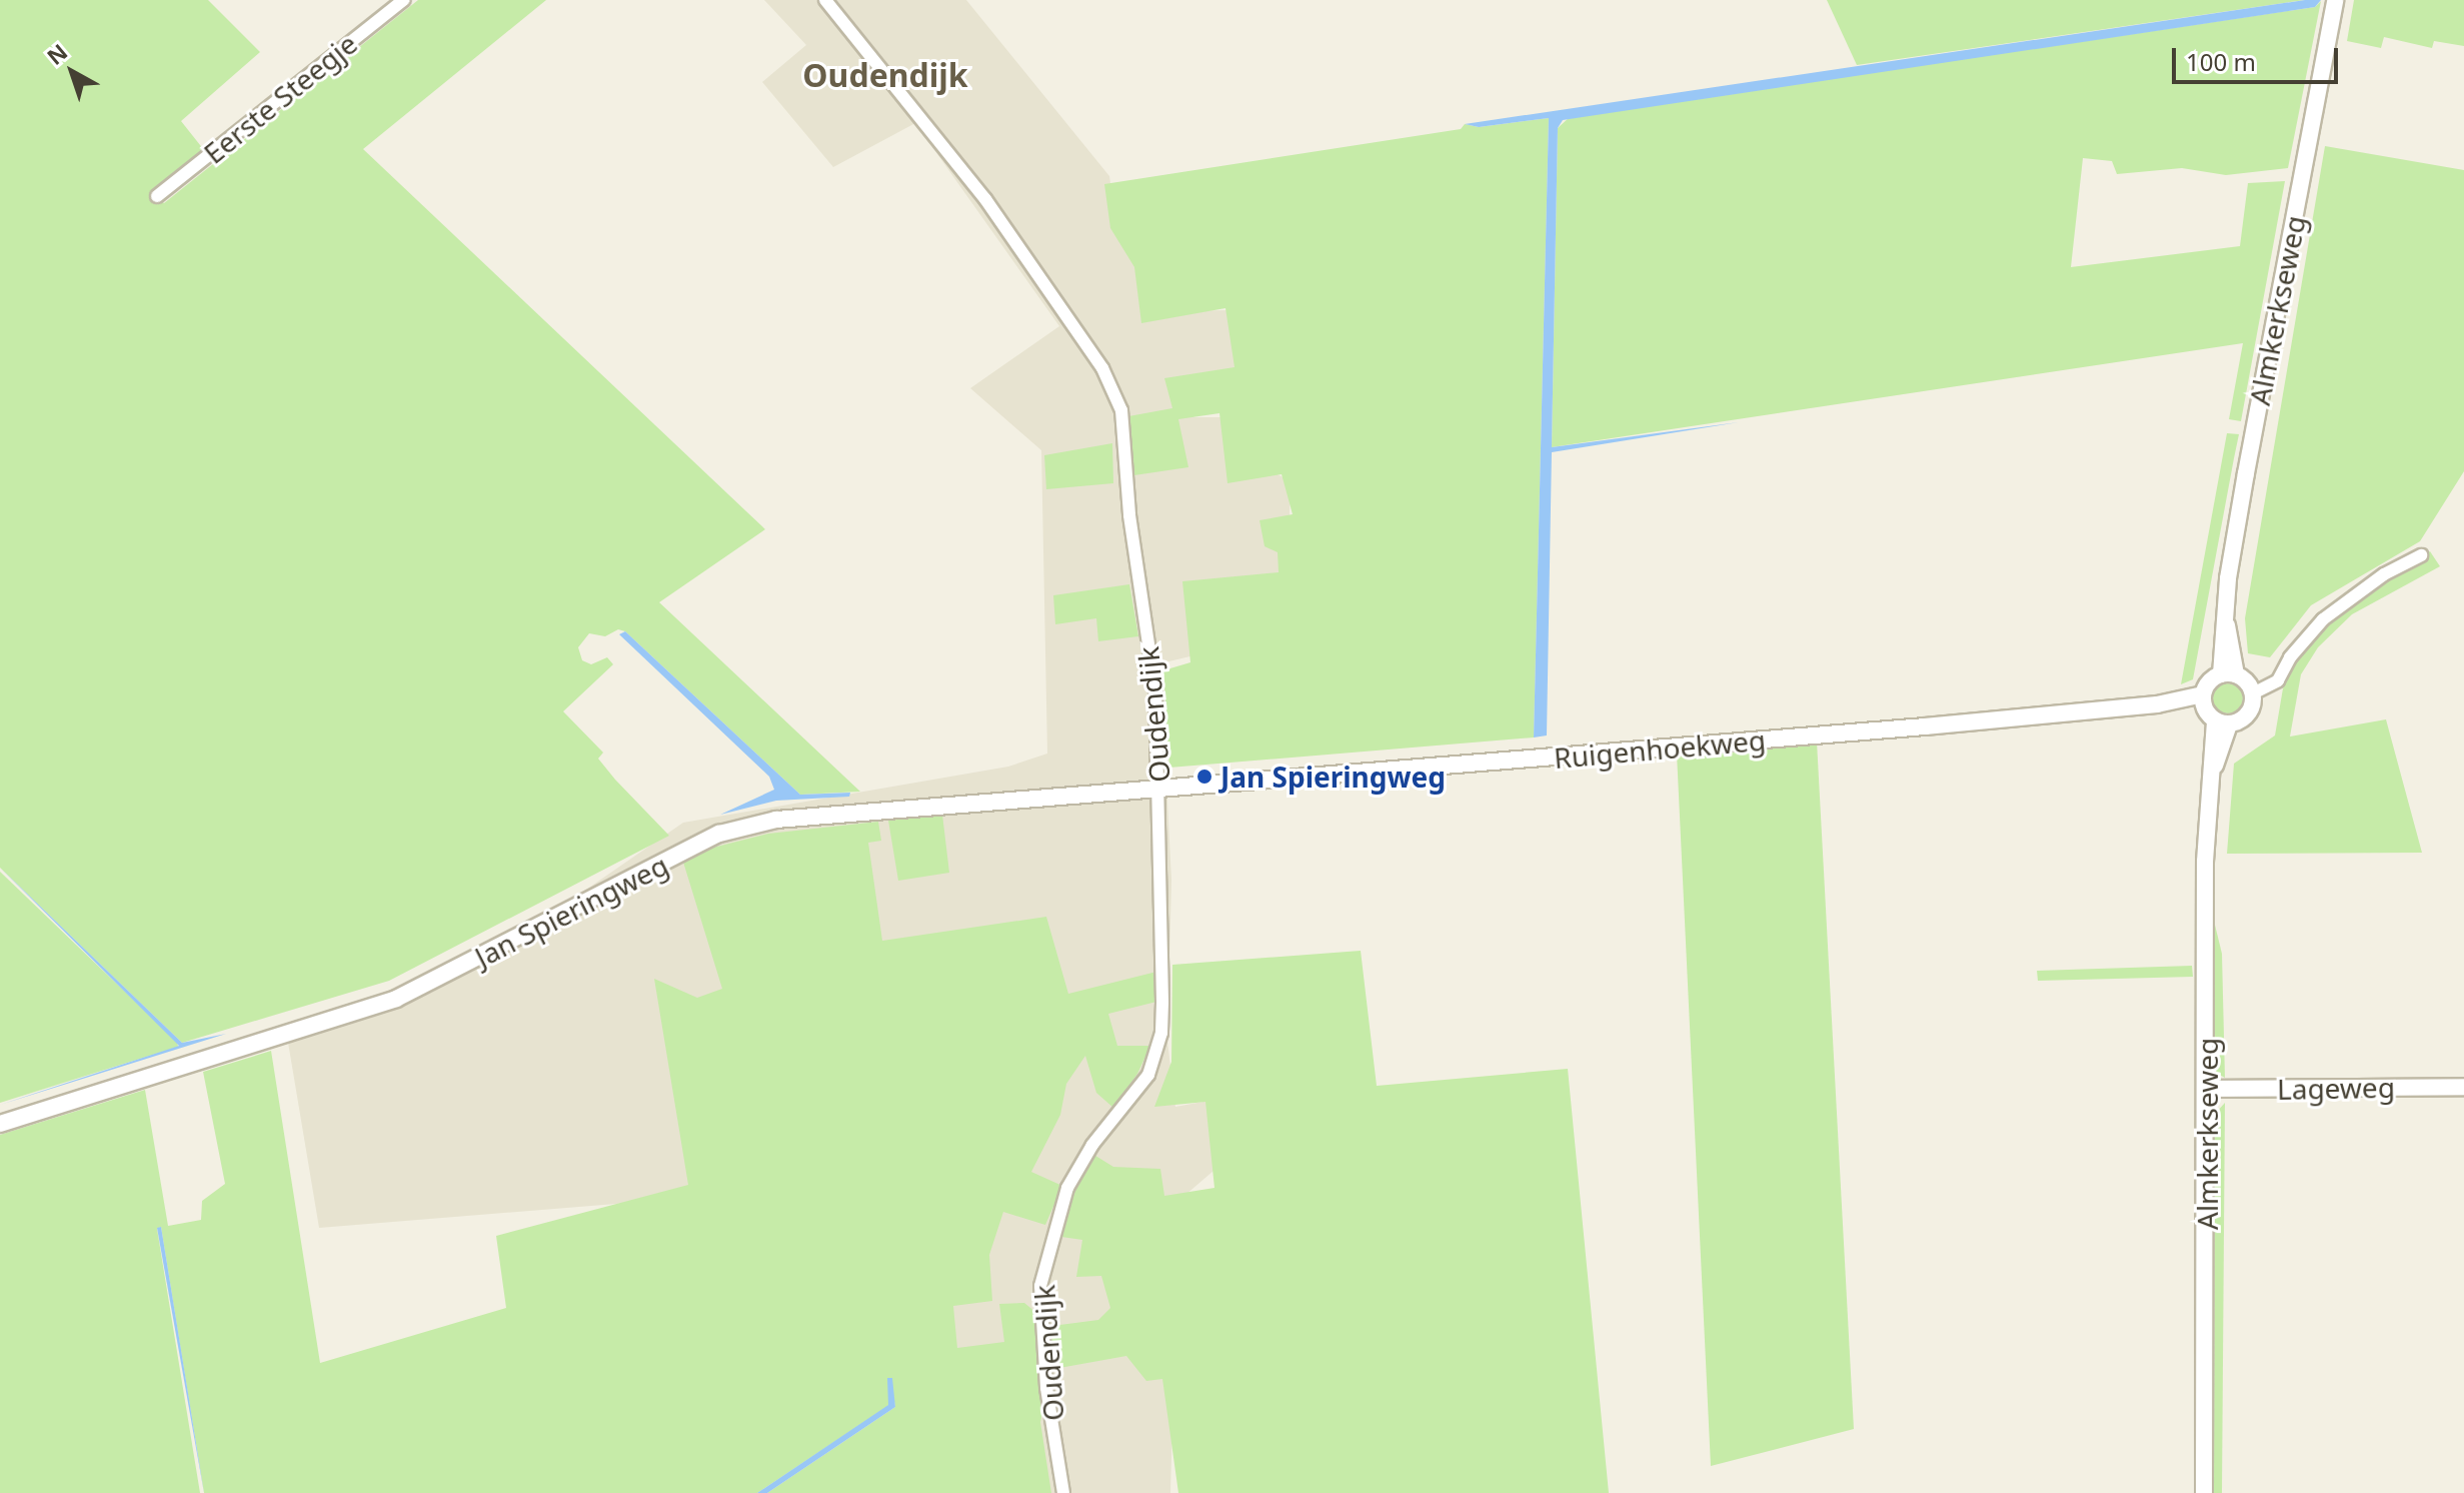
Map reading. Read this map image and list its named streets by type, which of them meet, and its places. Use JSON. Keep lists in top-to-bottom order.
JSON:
{
  "streets": {
    "street": [
      "Eerste Steegje",
      "Almkerkseweg",
      "Oudendijk",
      "Ruigenhoekweg",
      "Jan Spieringweg",
      "Lageweg"
    ]
  },
  "crossings": [
    ["Almkerkseweg", "Ruigenhoekweg"],
    ["Almkerkseweg", "Lageweg"],
    ["Oudendijk", "Ruigenhoekweg"],
    ["Oudendijk", "Jan Spieringweg"],
    ["Ruigenhoekweg", "Jan Spieringweg"]
  ],
  "districts": ["Oudendijk"],
  "places": ["Jan Spieringweg"],
  "scale_bar": "100 m",
  "north": "top left"
}
